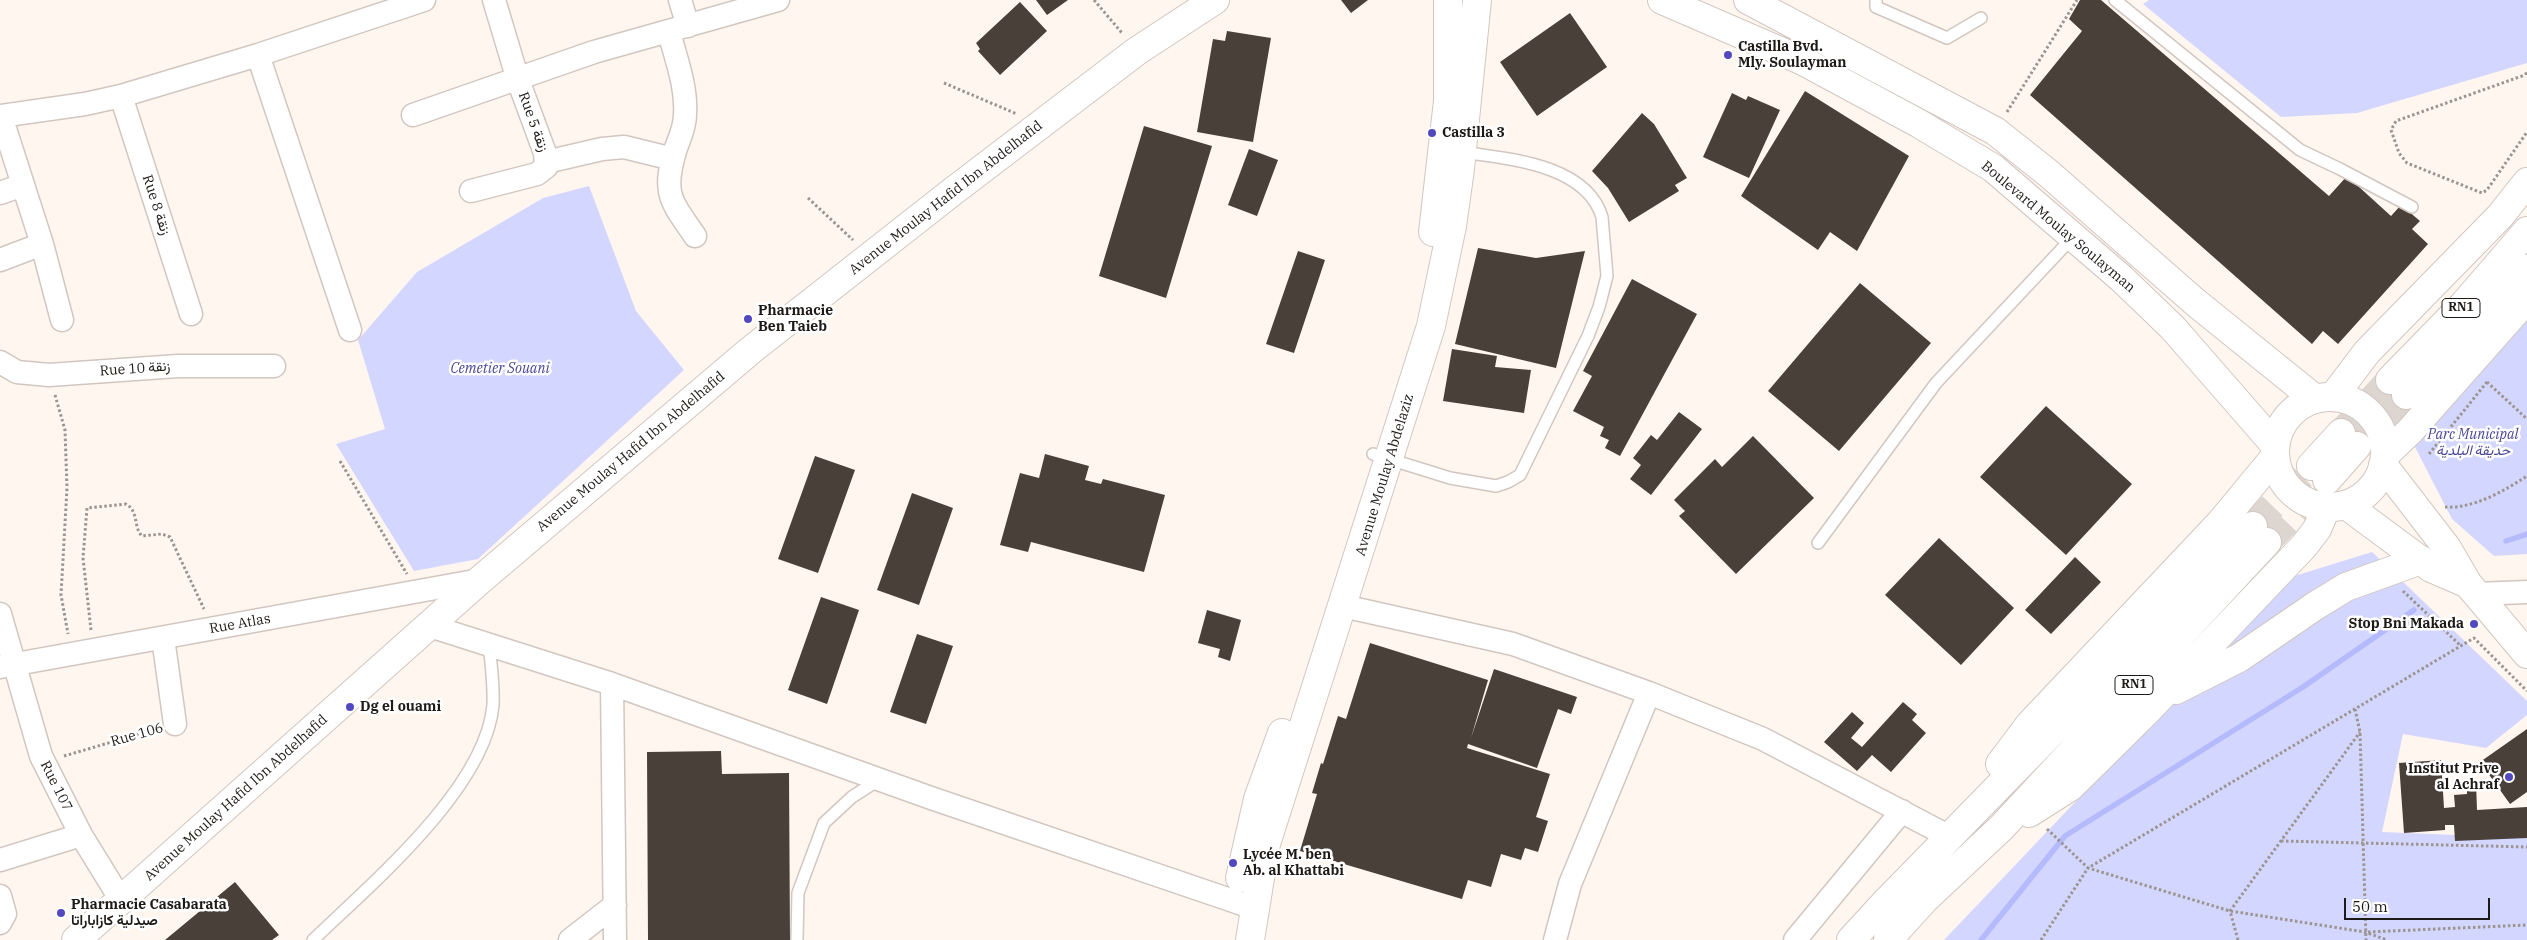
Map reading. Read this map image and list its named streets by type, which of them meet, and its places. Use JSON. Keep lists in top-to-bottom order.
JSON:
{
  "streets": {
    "main road": [
      "Avenue Moulay Hafid Ibn Abdelhafid",
      "Boulevard Moulay Soulayman",
      "RN1",
      "Avenue Moulay Abdelaziz"
    ],
    "street": [
      "Rue 5 زنقة",
      "Rue 8 زنقة",
      "Rue 10 زنقة",
      "Rue Atlas",
      "Rue 106",
      "Rue 107"
    ]
  },
  "crossings": [
    ["Avenue Moulay Hafid Ibn Abdelhafid", "Rue Atlas"],
    ["Avenue Moulay Hafid Ibn Abdelhafid", "Rue 107"],
    ["Rue Atlas", "Rue 106"],
    ["Rue Atlas", "Rue 107"],
    ["Rue 106", "Rue 107"]
  ],
  "parks": ["Cemetier Souani", "Parc Municipal حديقة البلدية"],
  "places": [
    "Castilla Bvd. Mly. Soulayman",
    "Castilla 3",
    "Pharmacie Ben Taieb",
    "Stop Bni Makada",
    "Dg el ouami",
    "Institut Prive al Achraf",
    "Lycée M. ben Ab. al Khattabi",
    "Pharmacie Casabarata صيدلية كازاباراتا"
  ],
  "scale_bar": "50 m"
}
